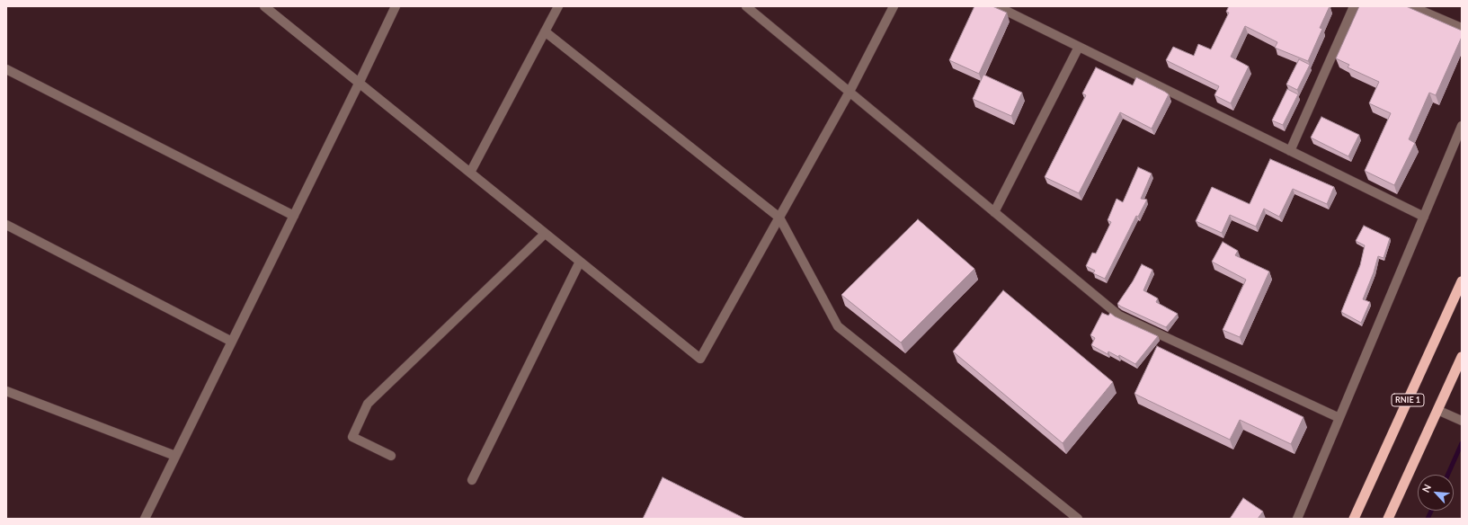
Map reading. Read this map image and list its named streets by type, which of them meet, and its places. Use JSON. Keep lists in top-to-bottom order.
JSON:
{
  "streets": {
    "highway": ["RNIE 1"]
  },
  "north": "top left"
}
